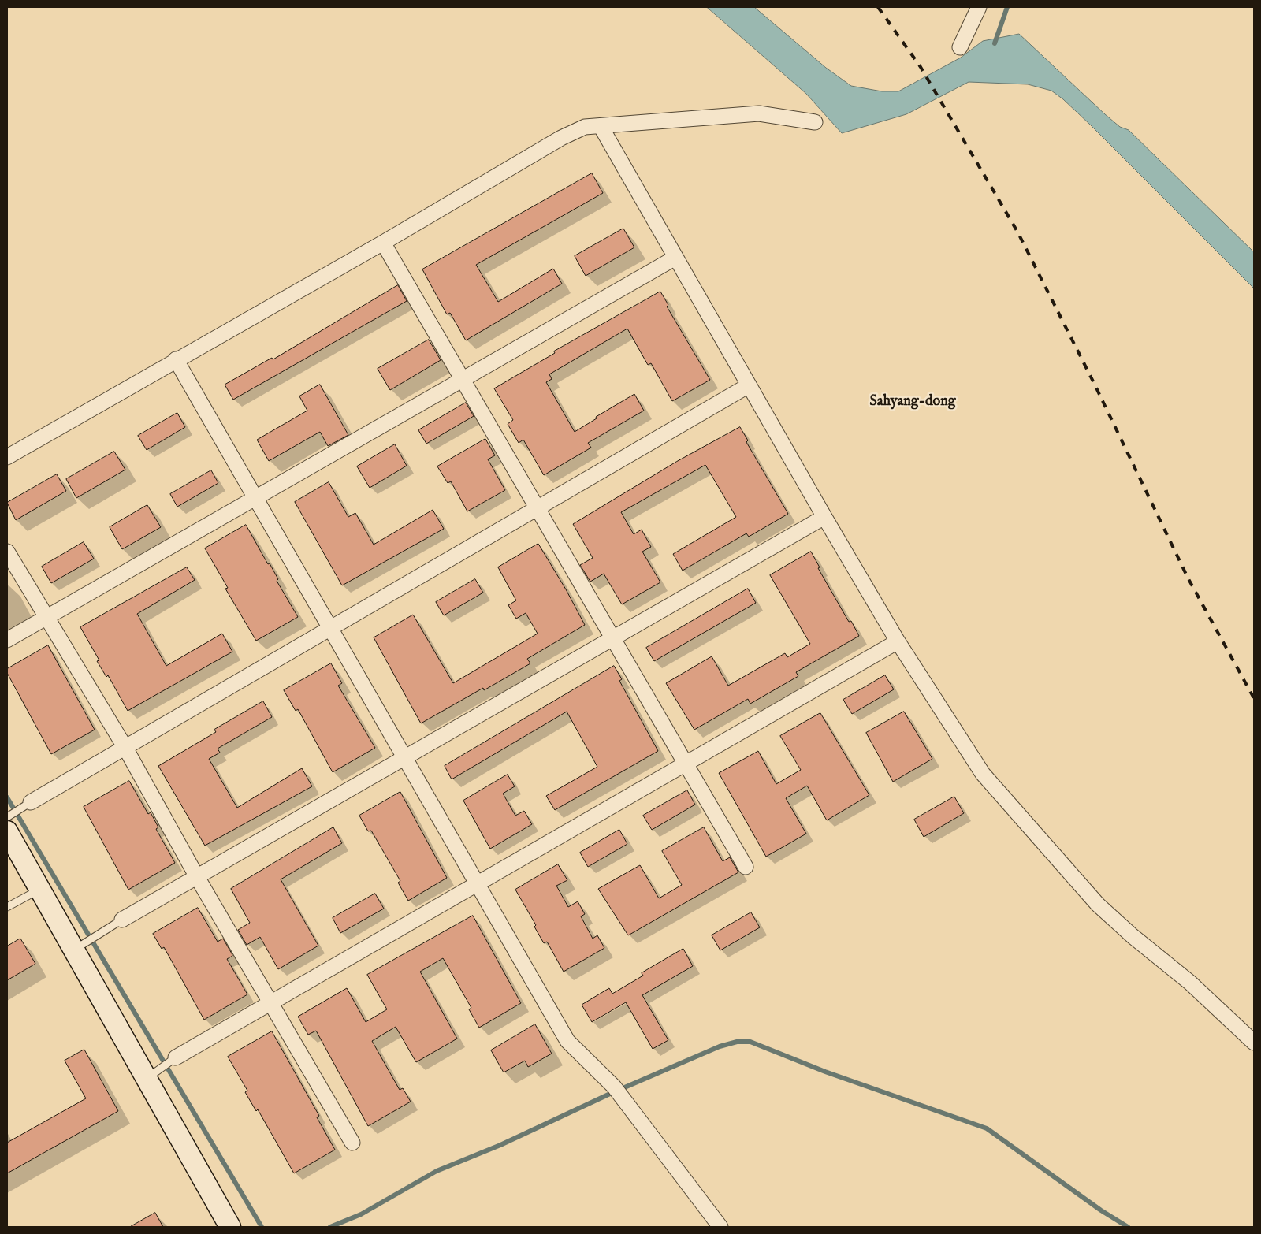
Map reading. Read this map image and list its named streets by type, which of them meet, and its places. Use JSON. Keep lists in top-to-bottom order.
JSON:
{
  "districts": ["Sahyang-dong"]
}
